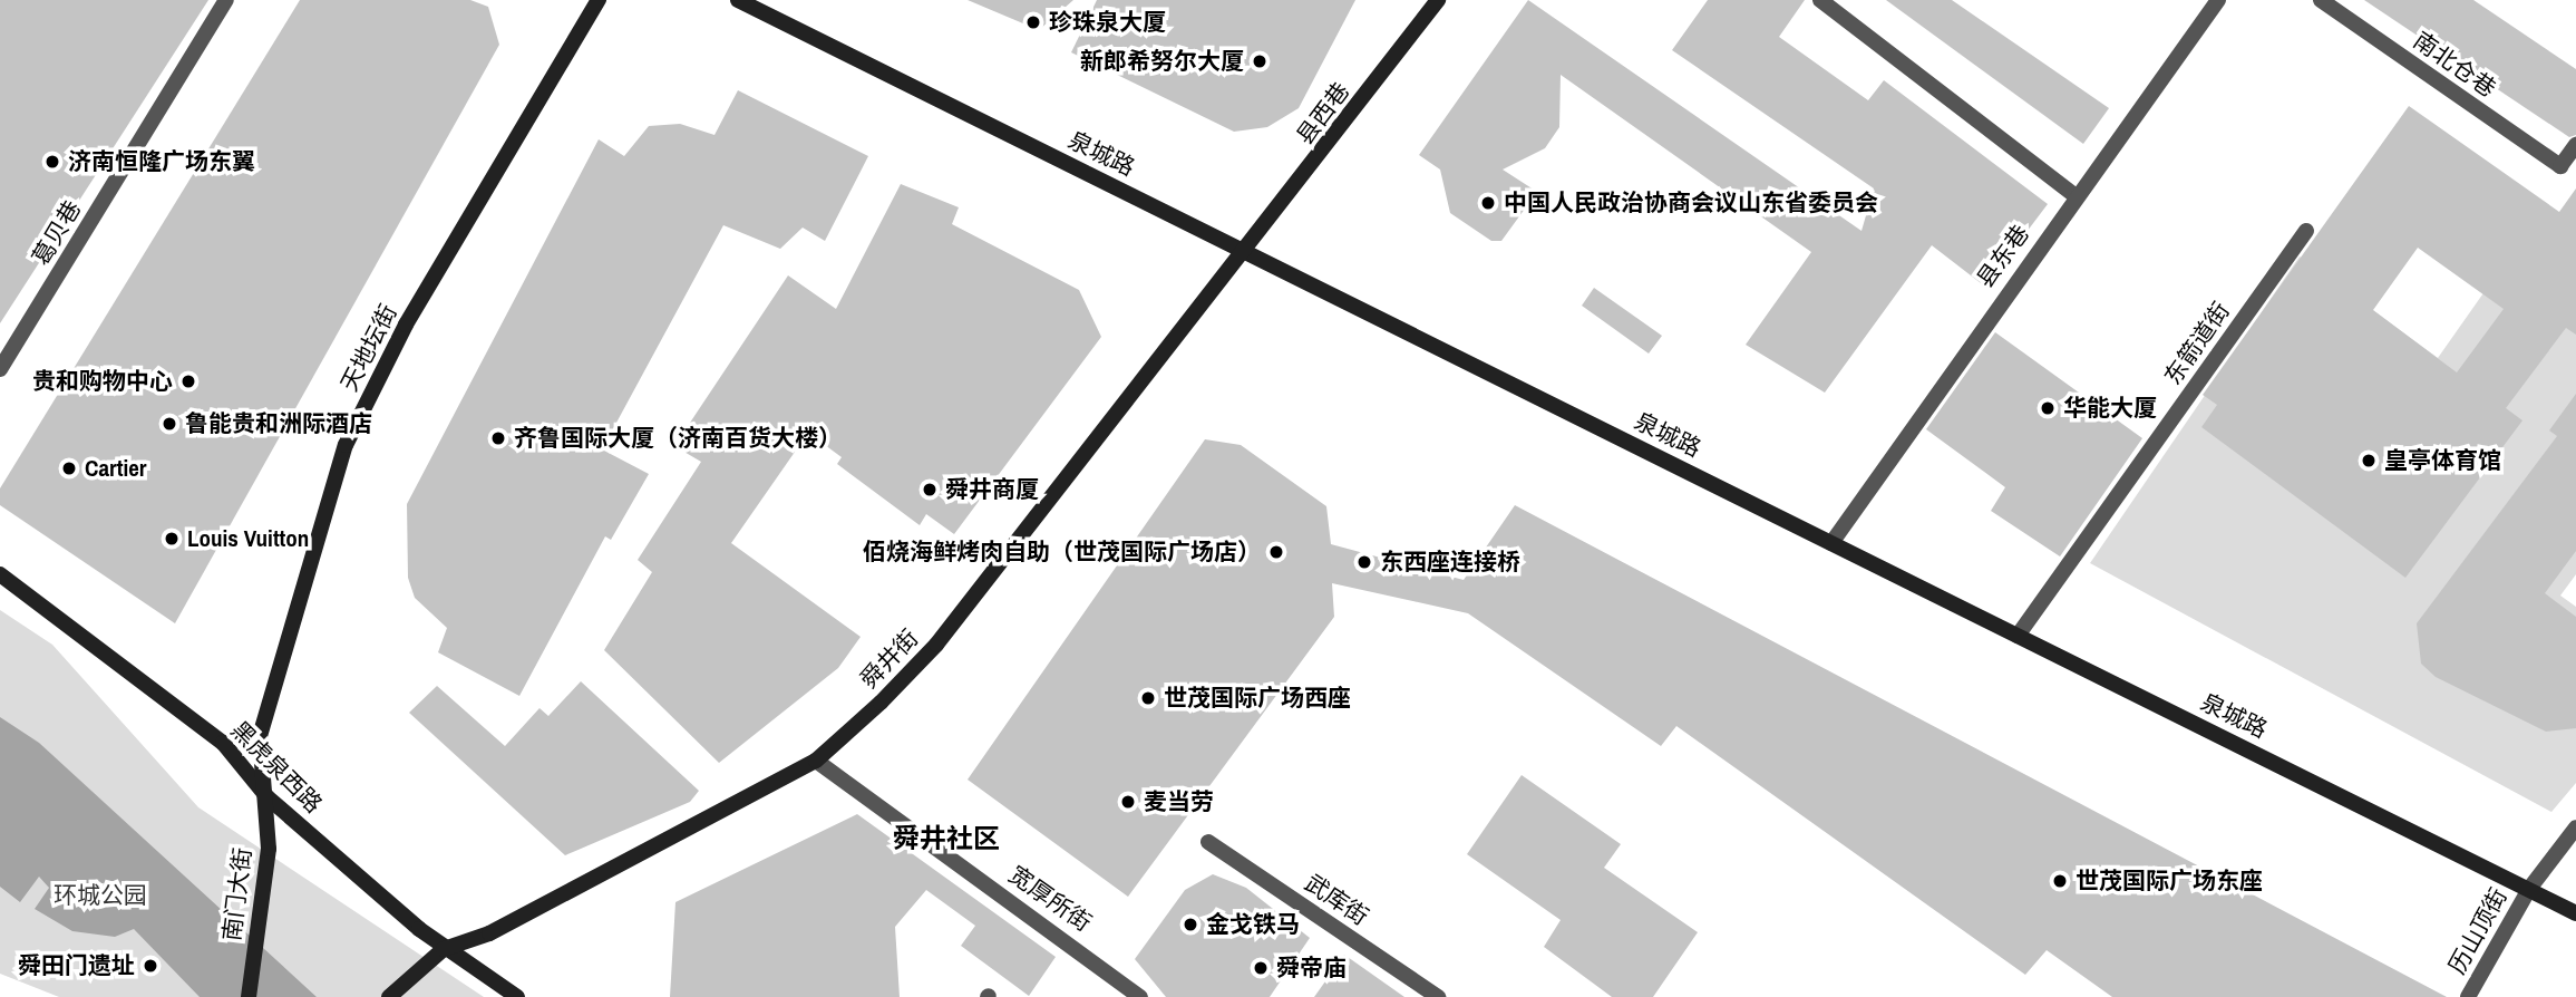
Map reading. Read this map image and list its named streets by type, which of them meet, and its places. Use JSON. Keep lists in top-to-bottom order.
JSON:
{
  "streets": {
    "main road": [
      "县西巷",
      "泉城路",
      "天地坛街",
      "舜井街",
      "黑虎泉西路",
      "南门大街"
    ],
    "street": [
      "南北仓巷",
      "葛贝巷",
      "县东巷",
      "东箭道街",
      "宽厚所街",
      "武库街",
      "历山顶街"
    ]
  },
  "crossings": [
    ["县西巷", "泉城路"],
    ["县西巷", "舜井街"],
    ["泉城路", "县东巷"],
    ["泉城路", "东箭道街"],
    ["泉城路", "舜井街"],
    ["泉城路", "历山顶街"],
    ["天地坛街", "黑虎泉西路"],
    ["天地坛街", "南门大街"],
    ["舜井街", "黑虎泉西路"],
    ["舜井街", "宽厚所街"],
    ["黑虎泉西路", "南门大街"]
  ],
  "districts": ["舜井社区"],
  "parks": ["环城公园"],
  "places": [
    "珍珠泉大厦",
    "新郎希努尔大厦",
    "济南恒隆广场东翼",
    "中国人民政治协商会议山东省委员会",
    "贵和购物中心",
    "华能大厦",
    "鲁能贵和洲际酒店",
    "齐鲁国际大厦（济南百货大楼）",
    "皇亭体育馆",
    "Cartier",
    "舜井商厦",
    "Louis Vuitton",
    "佰烧海鲜烤肉自助（世茂国际广场店）",
    "东西座连接桥",
    "世茂国际广场西座",
    "麦当劳",
    "世茂国际广场东座",
    "金戈铁马",
    "舜田门遗址",
    "舜帝庙"
  ]
}
